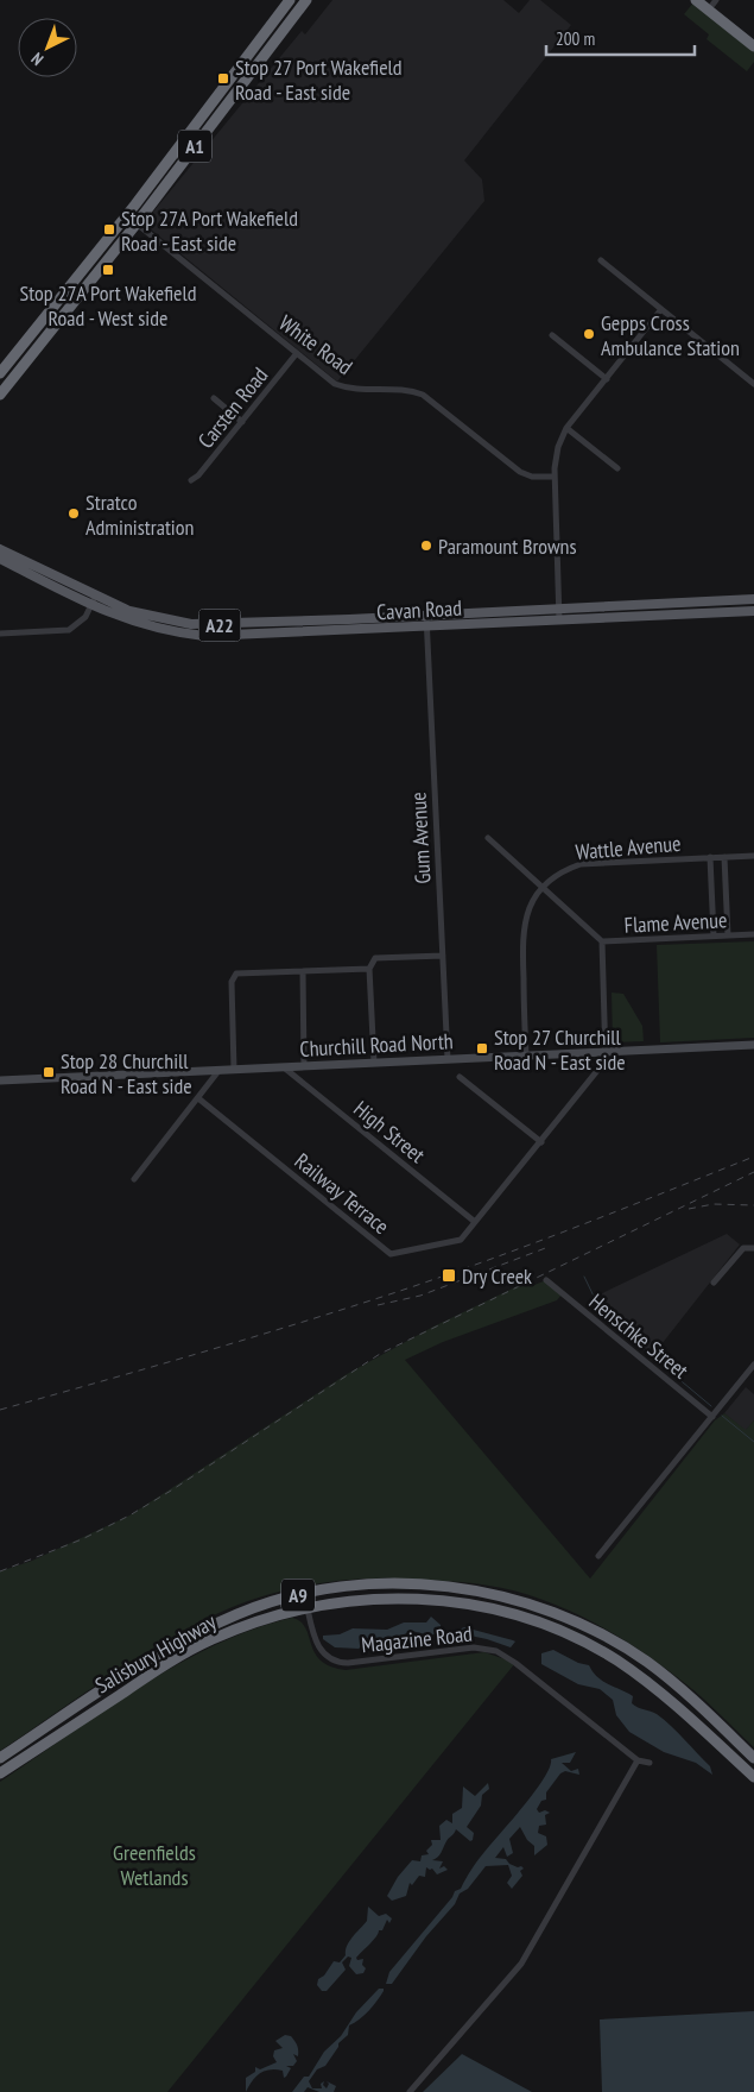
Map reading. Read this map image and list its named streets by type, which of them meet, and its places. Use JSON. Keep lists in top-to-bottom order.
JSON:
{
  "streets": {
    "highway": ["A1", "A9", "Salisbury Highway"],
    "main road": ["Cavan Road", "A22"],
    "street": [
      "White Road",
      "Carsten Road",
      "Gum Avenue",
      "Wattle Avenue",
      "Flame Avenue",
      "Churchill Road North",
      "High Street",
      "Railway Terrace",
      "Henschke Street",
      "Magazine Road"
    ]
  },
  "crossings": [
    ["A1", "White Road"],
    ["White Road", "Carsten Road"],
    ["Cavan Road", "Gum Avenue"],
    ["Gum Avenue", "Churchill Road North"],
    ["Wattle Avenue", "Churchill Road North"],
    ["Flame Avenue", "Churchill Road North"],
    ["Flame Avenue", "Railway Terrace"],
    ["Churchill Road North", "High Street"],
    ["Churchill Road North", "Railway Terrace"],
    ["High Street", "Railway Terrace"],
    ["Magazine Road", "Salisbury Highway"]
  ],
  "parks": ["Greenfields Wetlands"],
  "places": {
    "transit": [
      "Stop 27 Port Wakefield Road - East side",
      "Stop 27A Port Wakefield Road - East side",
      "Stop 27A Port Wakefield Road - West side",
      "Stop 27 Churchill Road N - East side",
      "Stop 28 Churchill Road N - East side",
      "Dry Creek"
    ],
    "other": ["Gepps Cross Ambulance Station", "Stratco Administration", "Paramount Browns"]
  },
  "scale_bar": "200 m",
  "north": "bottom left"
}
